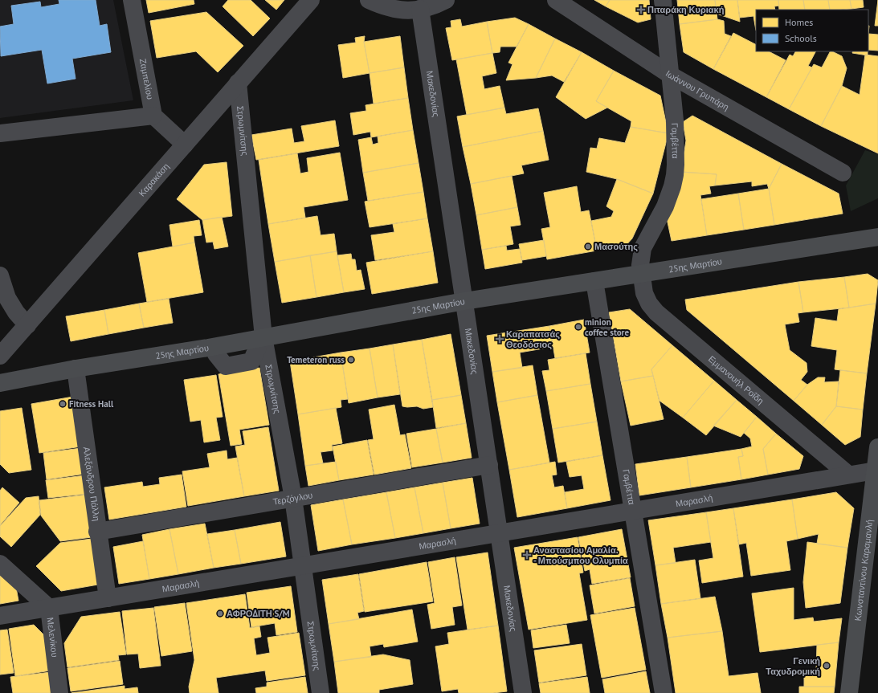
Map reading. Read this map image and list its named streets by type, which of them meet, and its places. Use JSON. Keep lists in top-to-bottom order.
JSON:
{
  "streets": {
    "main road": ["25ης Μαρτίου", "Κωνσταντίνου Καραμανλή"],
    "street": [
      "Ζαμπελίου",
      "Ιωάννου Γρυπάρη",
      "Μακεδονίας",
      "Στρωμνίτσης",
      "Γαμβέττα",
      "Καρακάση",
      "Εμμανουήλ Ροΐδη",
      "Αλεξάνδρου Πάλλη",
      "Τερζόγλου",
      "Μαρασλή",
      "Μελενίκου"
    ]
  },
  "crossings": [
    ["Ιωάννου Γρυπάρη", "Γαμβέττα"],
    ["Μακεδονίας", "25ης Μαρτίου"],
    ["Μακεδονίας", "Τερζόγλου"],
    ["Μακεδονίας", "Μαρασλή"],
    ["Στρωμνίτσης", "Καρακάση"],
    ["Στρωμνίτσης", "25ης Μαρτίου"],
    ["Στρωμνίτσης", "Τερζόγλου"],
    ["Στρωμνίτσης", "Μαρασλή"],
    ["Γαμβέττα", "25ης Μαρτίου"],
    ["Γαμβέττα", "Εμμανουήλ Ροΐδη"],
    ["Γαμβέττα", "Μαρασλή"],
    ["25ης Μαρτίου", "Εμμανουήλ Ροΐδη"],
    ["25ης Μαρτίου", "Αλεξάνδρου Πάλλη"],
    ["Εμμανουήλ Ροΐδη", "Μαρασλή"],
    ["Αλεξάνδρου Πάλλη", "Τερζόγλου"],
    ["Αλεξάνδρου Πάλλη", "Μαρασλή"],
    ["Μαρασλή", "Κωνσταντίνου Καραμανλή"],
    ["Μαρασλή", "Μελενίκου"]
  ],
  "places": {
    "health": ["Πιταράκη Κυριακή", "Καραπατσάς Θεοδόσιος", "Αναστασίου Αμαλία. - Μπούσμπου Ολυμπία"],
    "other": [
      "Μασούτης",
      "minion coffee store",
      "Temeteron russ",
      "Fitness Hall",
      "ΑΦΡΟΔΙΤΗ S/M",
      "Γενική Ταχυδρομική"
    ]
  },
  "legend": ["Homes", "Schools"]
}
